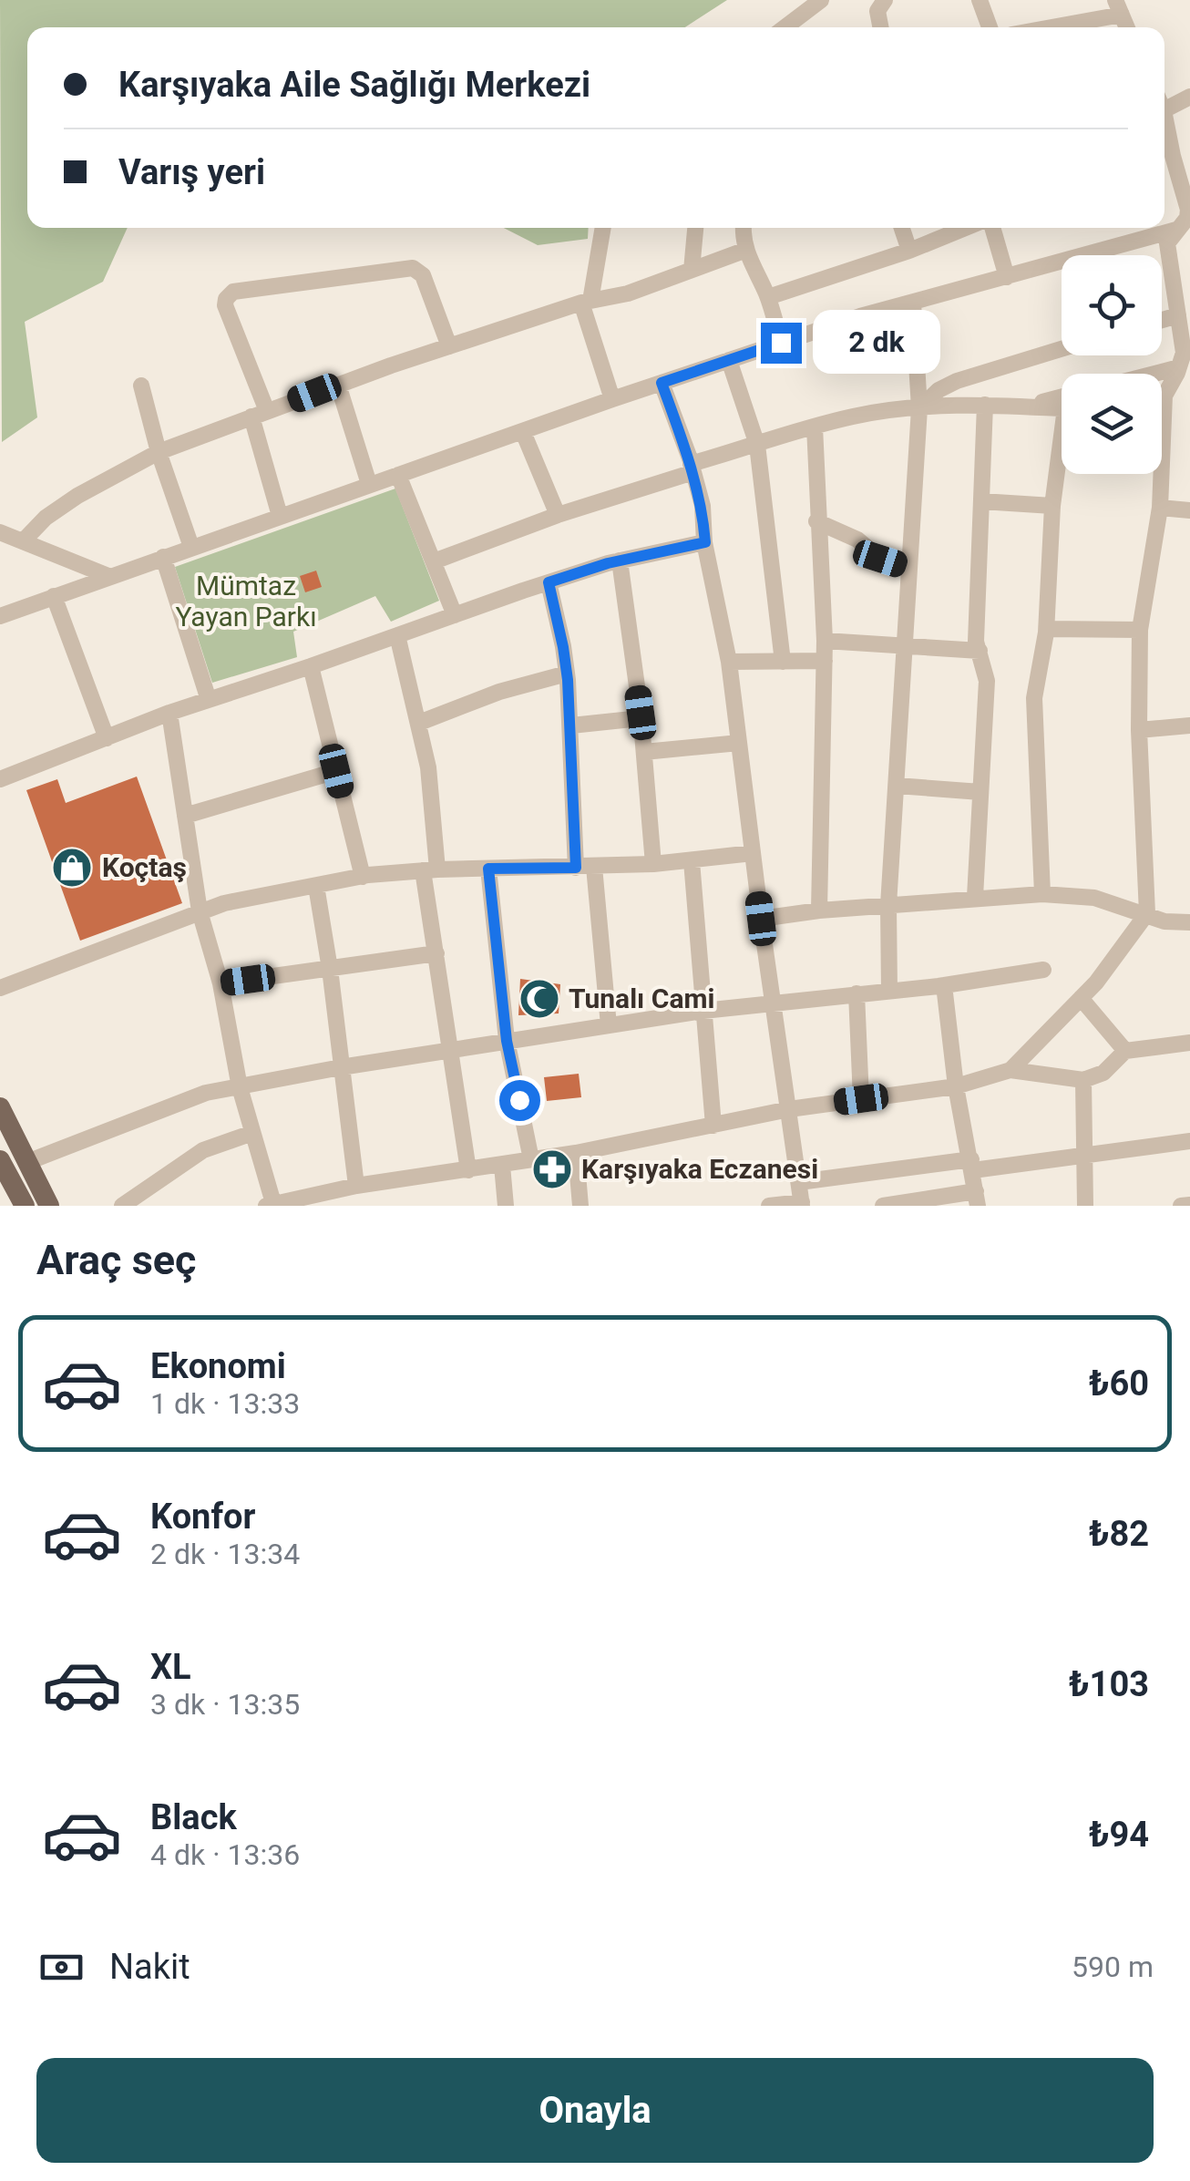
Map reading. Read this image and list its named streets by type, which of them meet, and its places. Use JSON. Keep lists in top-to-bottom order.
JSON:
{
  "parks": ["Mümtaz Yayan Parkı"],
  "places": {
    "shop": ["Koçtaş"],
    "mosque": ["Tunalı Cami"],
    "pharmacy": ["Karşıyaka Eczanesi"]
  },
  "page": {
    "banner": ["Karşıyaka Aile Sağlığı Merkezi", "Varış yeri"],
    "bubble": "2 dk",
    "heading": "Araç seç",
    "list": [
      {
        "name": "Ekonomi",
        "note": "1 dk · 13:33",
        "value": "₺60"
      },
      {
        "name": "Konfor",
        "note": "2 dk · 13:34",
        "value": "₺82"
      },
      {
        "name": "XL",
        "note": "3 dk · 13:35",
        "value": "₺103"
      },
      {
        "name": "Black",
        "note": "4 dk · 13:36",
        "value": "₺94"
      }
    ],
    "pay": ["Nakit", "590 m"],
    "buttons": "Onayla"
  }
}
